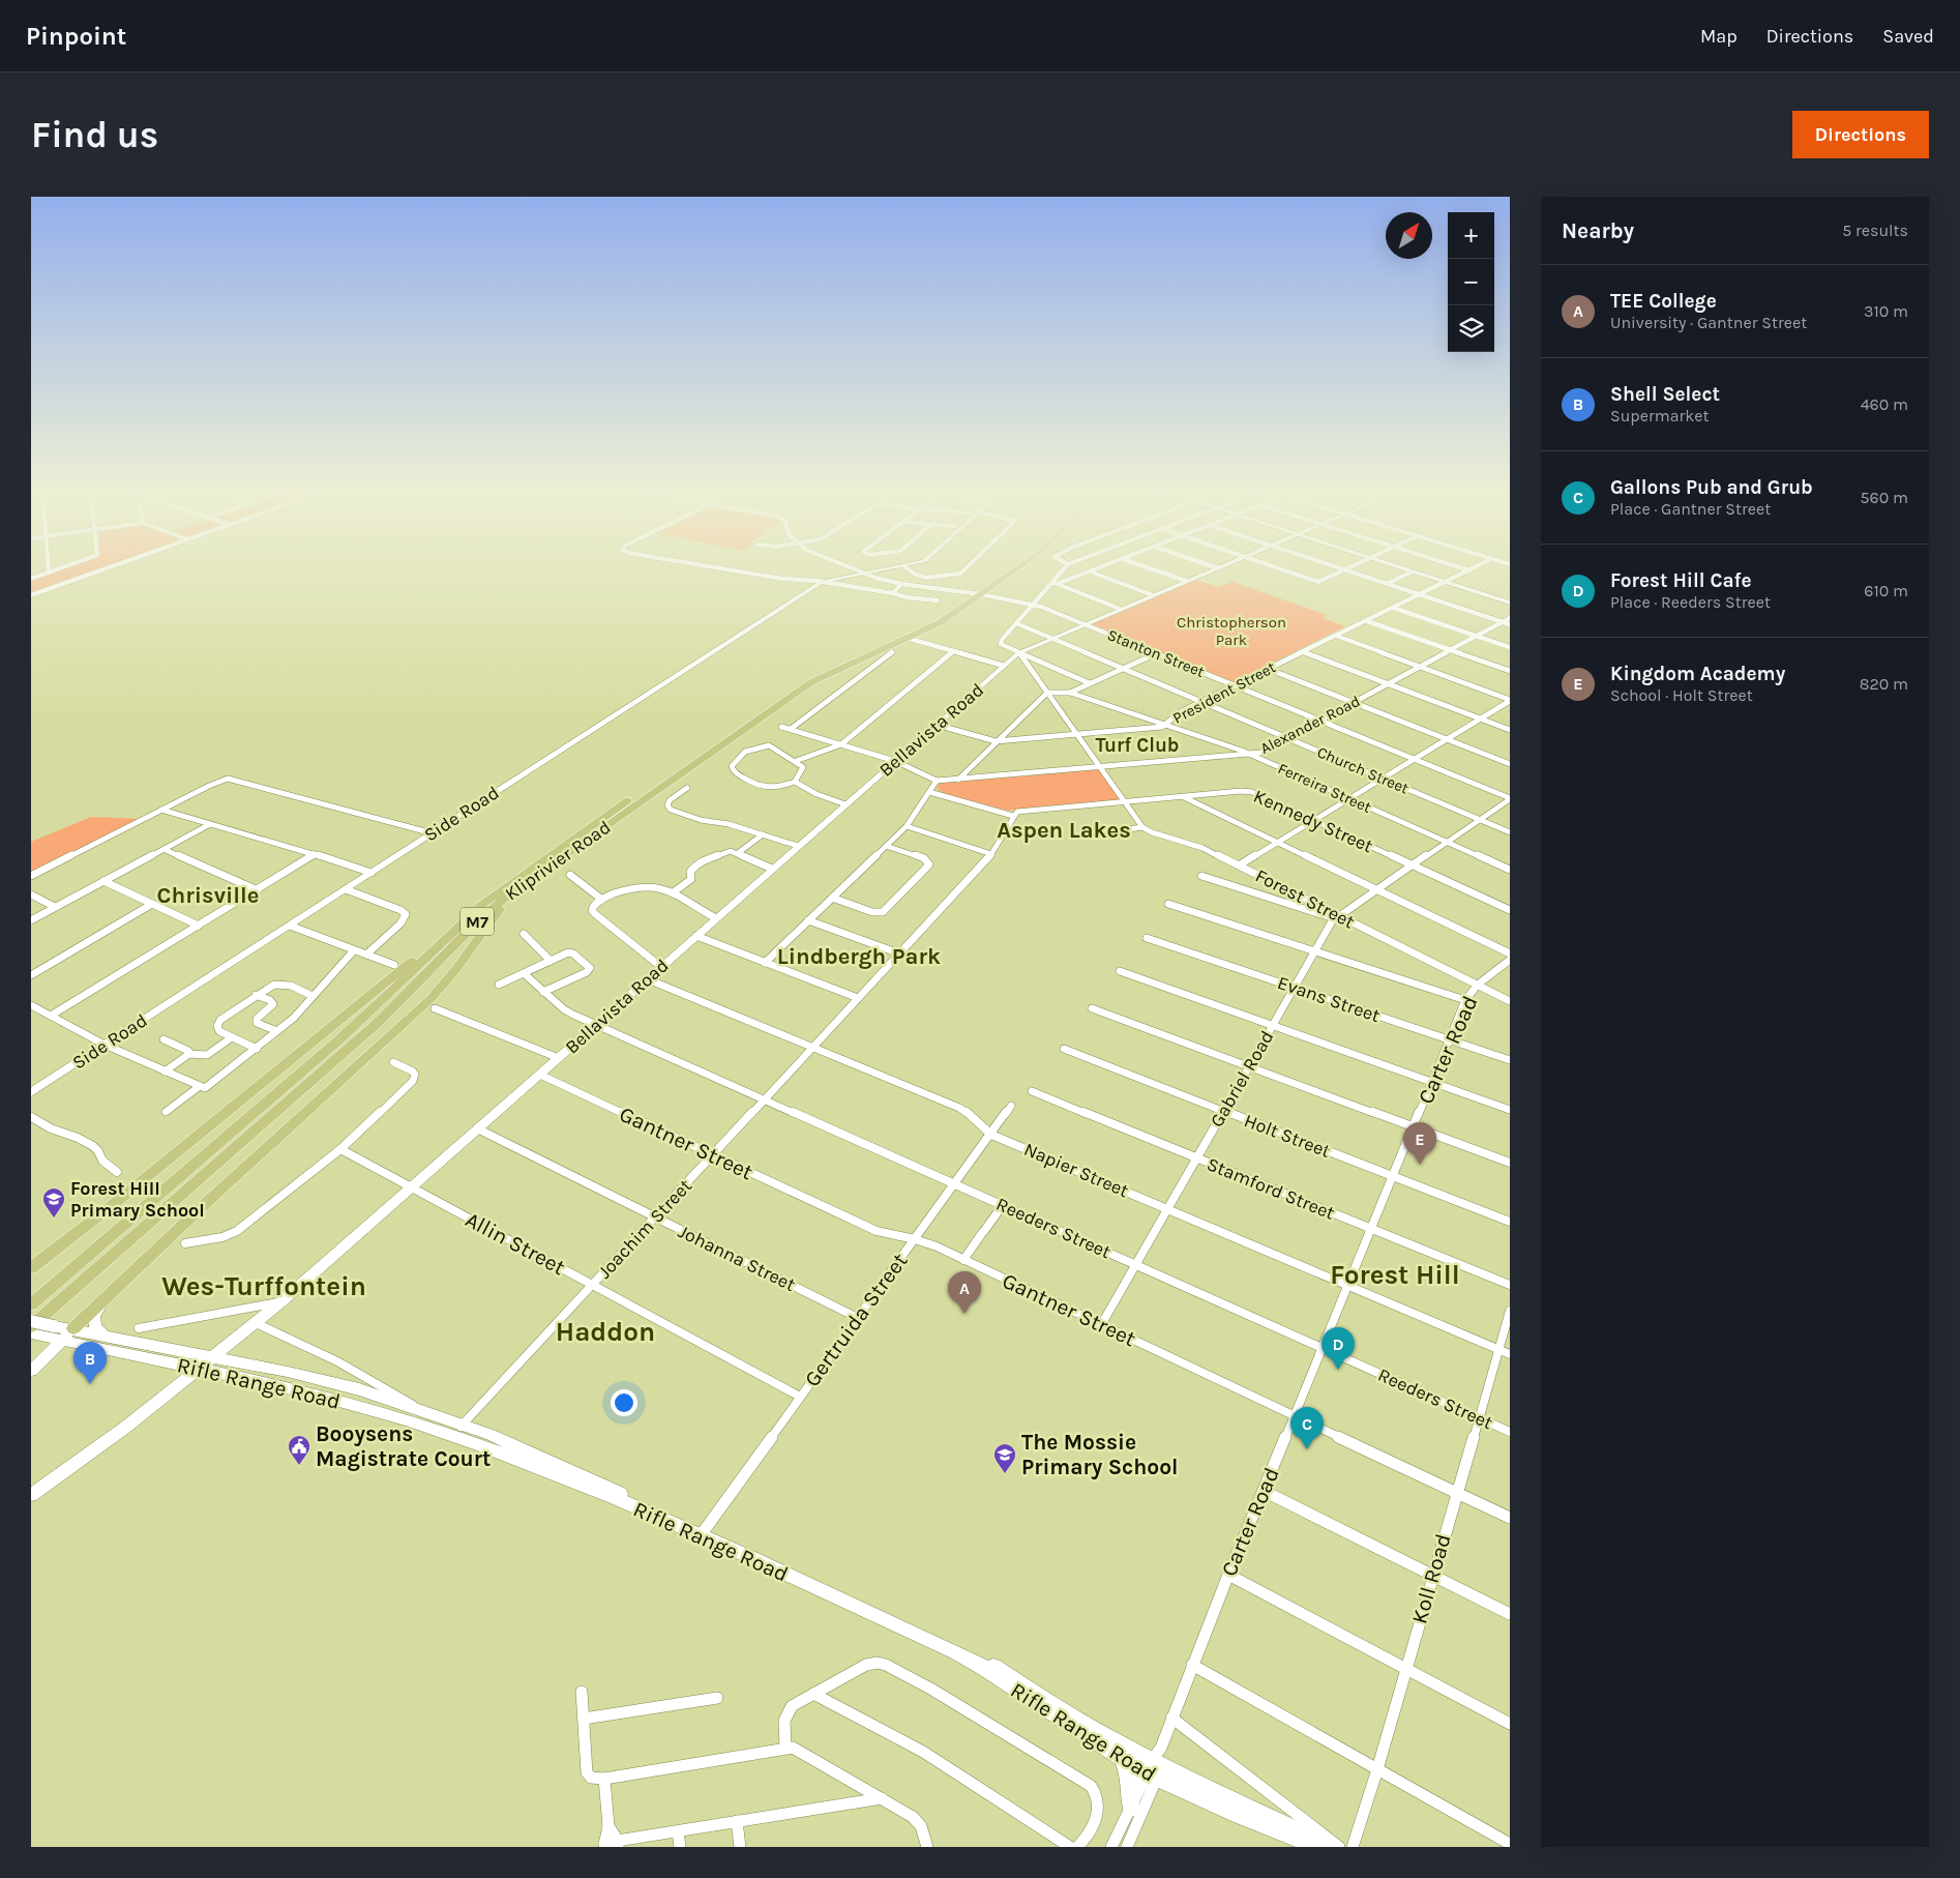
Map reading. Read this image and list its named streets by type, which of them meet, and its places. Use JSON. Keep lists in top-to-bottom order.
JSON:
{
  "streets": {
    "main road": ["Kliprivier Road", "M7"],
    "street": [
      "Stanton Street",
      "President Street",
      "Alexander Road",
      "Bellavista Road",
      "Church Street",
      "Ferreira Street",
      "Side Road",
      "Kennedy Street",
      "Forest Street",
      "Evans Street",
      "Carter Road",
      "Gabriel Road",
      "Holt Street",
      "Gantner Street",
      "Napier Street",
      "Stamford Street",
      "Reeders Street",
      "Joachim Street",
      "Allin Street",
      "Johanna Street",
      "Gertruida Street",
      "Rifle Range Road",
      "Koll Road"
    ]
  },
  "crossings": [
    ["Stanton Street", "President Street"],
    ["Stanton Street", "Alexander Road"],
    ["Stanton Street", "Bellavista Road"],
    ["Stanton Street", "Side Road"],
    ["Stanton Street", "Kliprivier Road"],
    ["President Street", "Bellavista Road"],
    ["President Street", "Church Street"],
    ["President Street", "Ferreira Street"],
    ["Alexander Road", "Church Street"],
    ["Alexander Road", "Ferreira Street"],
    ["Bellavista Road", "Church Street"],
    ["Bellavista Road", "Gantner Street"],
    ["Bellavista Road", "Napier Street"],
    ["Bellavista Road", "Reeders Street"],
    ["Bellavista Road", "Allin Street"],
    ["Bellavista Road", "Johanna Street"],
    ["Bellavista Road", "Rifle Range Road"],
    ["Kennedy Street", "Joachim Street"],
    ["Forest Street", "Carter Road"],
    ["Forest Street", "Gabriel Road"],
    ["Evans Street", "Carter Road"],
    ["Evans Street", "Gabriel Road"],
    ["Carter Road", "Holt Street"],
    ["Carter Road", "Gantner Street"],
    ["Carter Road", "Napier Street"],
    ["Carter Road", "Stamford Street"],
    ["Carter Road", "Reeders Street"],
    ["Carter Road", "Rifle Range Road"],
    ["Gabriel Road", "Holt Street"],
    ["Gabriel Road", "Gantner Street"],
    ["Gabriel Road", "Napier Street"],
    ["Gabriel Road", "Stamford Street"],
    ["Gabriel Road", "Reeders Street"],
    ["Gantner Street", "Joachim Street"],
    ["Gantner Street", "Gertruida Street"],
    ["Gantner Street", "Koll Road"],
    ["Napier Street", "Joachim Street"],
    ["Napier Street", "Gertruida Street"],
    ["Napier Street", "Koll Road"],
    ["Reeders Street", "Joachim Street"],
    ["Reeders Street", "Gertruida Street"],
    ["Reeders Street", "Koll Road"],
    ["Joachim Street", "Allin Street"],
    ["Joachim Street", "Johanna Street"],
    ["Joachim Street", "Rifle Range Road"],
    ["Allin Street", "Gertruida Street"],
    ["Johanna Street", "Gertruida Street"],
    ["Gertruida Street", "Rifle Range Road"]
  ],
  "districts": [
    "Turf Club",
    "Aspen Lakes",
    "Chrisville",
    "Lindbergh Park",
    "Forest Hill",
    "Wes-Turffontein",
    "Haddon"
  ],
  "parks": ["Christopherson Park"],
  "places": {
    "school or university": ["Forest Hill Primary School", "The Mossie Primary School"],
    "public building": ["Booysens Magistrate Court"]
  },
  "north": "top right",
  "page": {
    "header": "Pinpoint",
    "nav": ["Map", "Directions", "Saved"],
    "buttons": "Directions",
    "title": "Find us",
    "heading": ["Nearby", "5 results"],
    "map_buttons": ["+", "−"],
    "list": [
      {
        "mark": "A",
        "name": "TEE College",
        "note": "University · Gantner Street",
        "value": "310 m"
      },
      {
        "mark": "B",
        "name": "Shell Select",
        "note": "Supermarket",
        "value": "460 m"
      },
      {
        "mark": "C",
        "name": "Gallons Pub and Grub",
        "note": "Place · Gantner Street",
        "value": "560 m"
      },
      {
        "mark": "D",
        "name": "Forest Hill Cafe",
        "note": "Place · Reeders Street",
        "value": "610 m"
      },
      {
        "mark": "E",
        "name": "Kingdom Academy",
        "note": "School · Holt Street",
        "value": "820 m"
      }
    ],
    "pins": [
      "E",
      "A",
      "D",
      "B",
      "C"
    ]
  }
}
